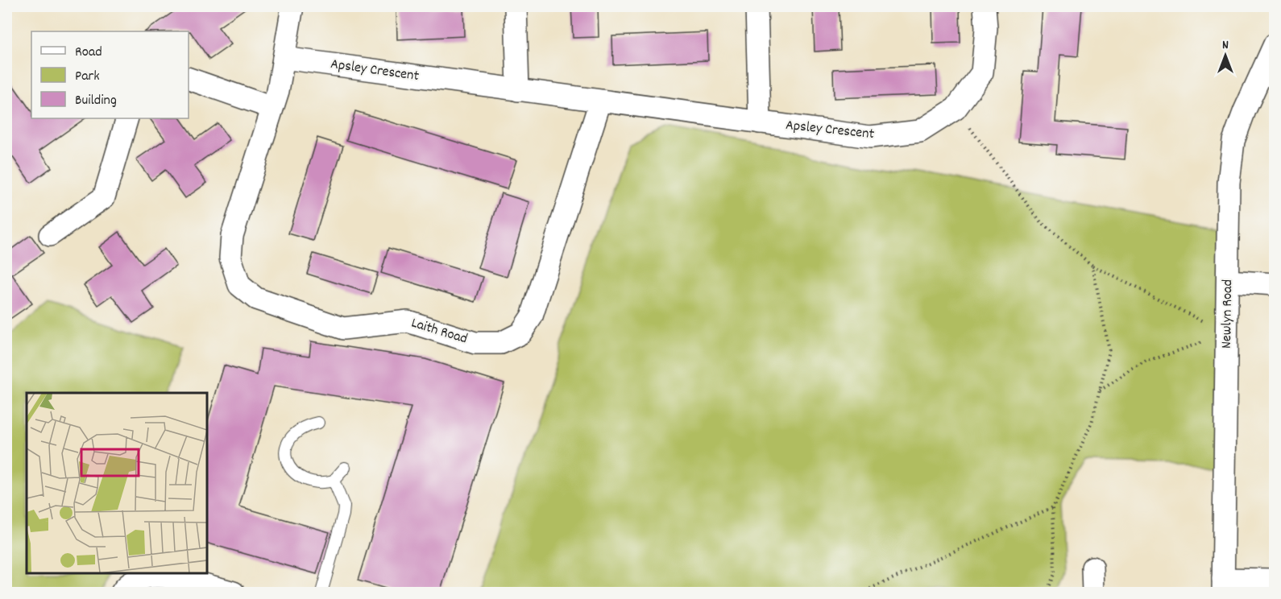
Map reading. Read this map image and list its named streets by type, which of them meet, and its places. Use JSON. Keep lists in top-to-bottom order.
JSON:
{
  "streets": {
    "street": ["Apsley Crescent", "Newlyn Road", "Laith Road"]
  },
  "crossings": [
    ["Apsley Crescent", "Laith Road"]
  ],
  "legend": ["Road", "Park", "Building"],
  "north": "top"
}
